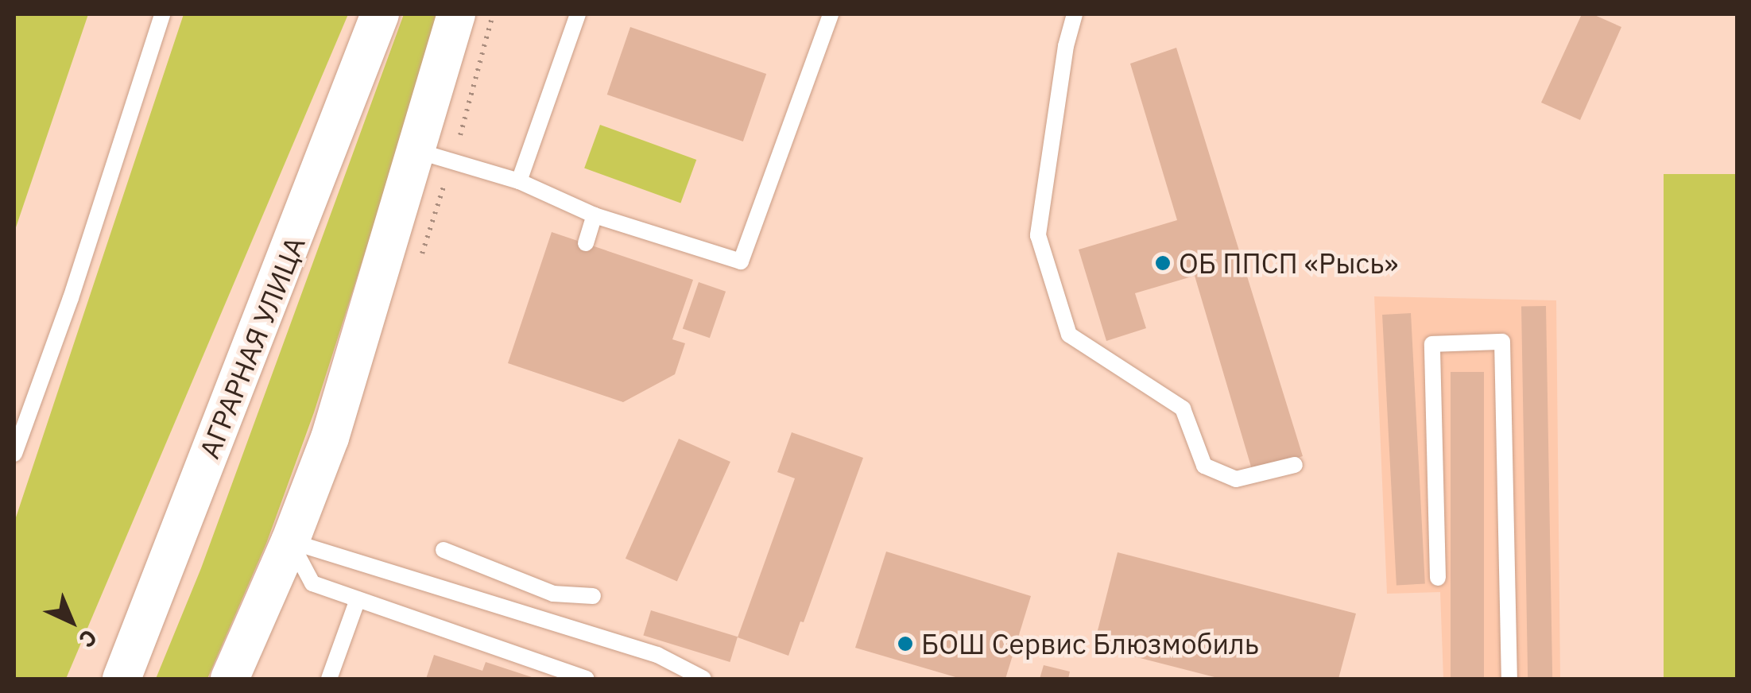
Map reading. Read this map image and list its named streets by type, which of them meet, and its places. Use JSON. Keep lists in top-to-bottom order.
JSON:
{
  "streets": {
    "street": ["АГРАРНАЯ УЛИЦА"]
  },
  "places": ["ОБ ППСП «Рысь»", "БОШ Сервис Блюзмобиль"],
  "north": "bottom right"
}
